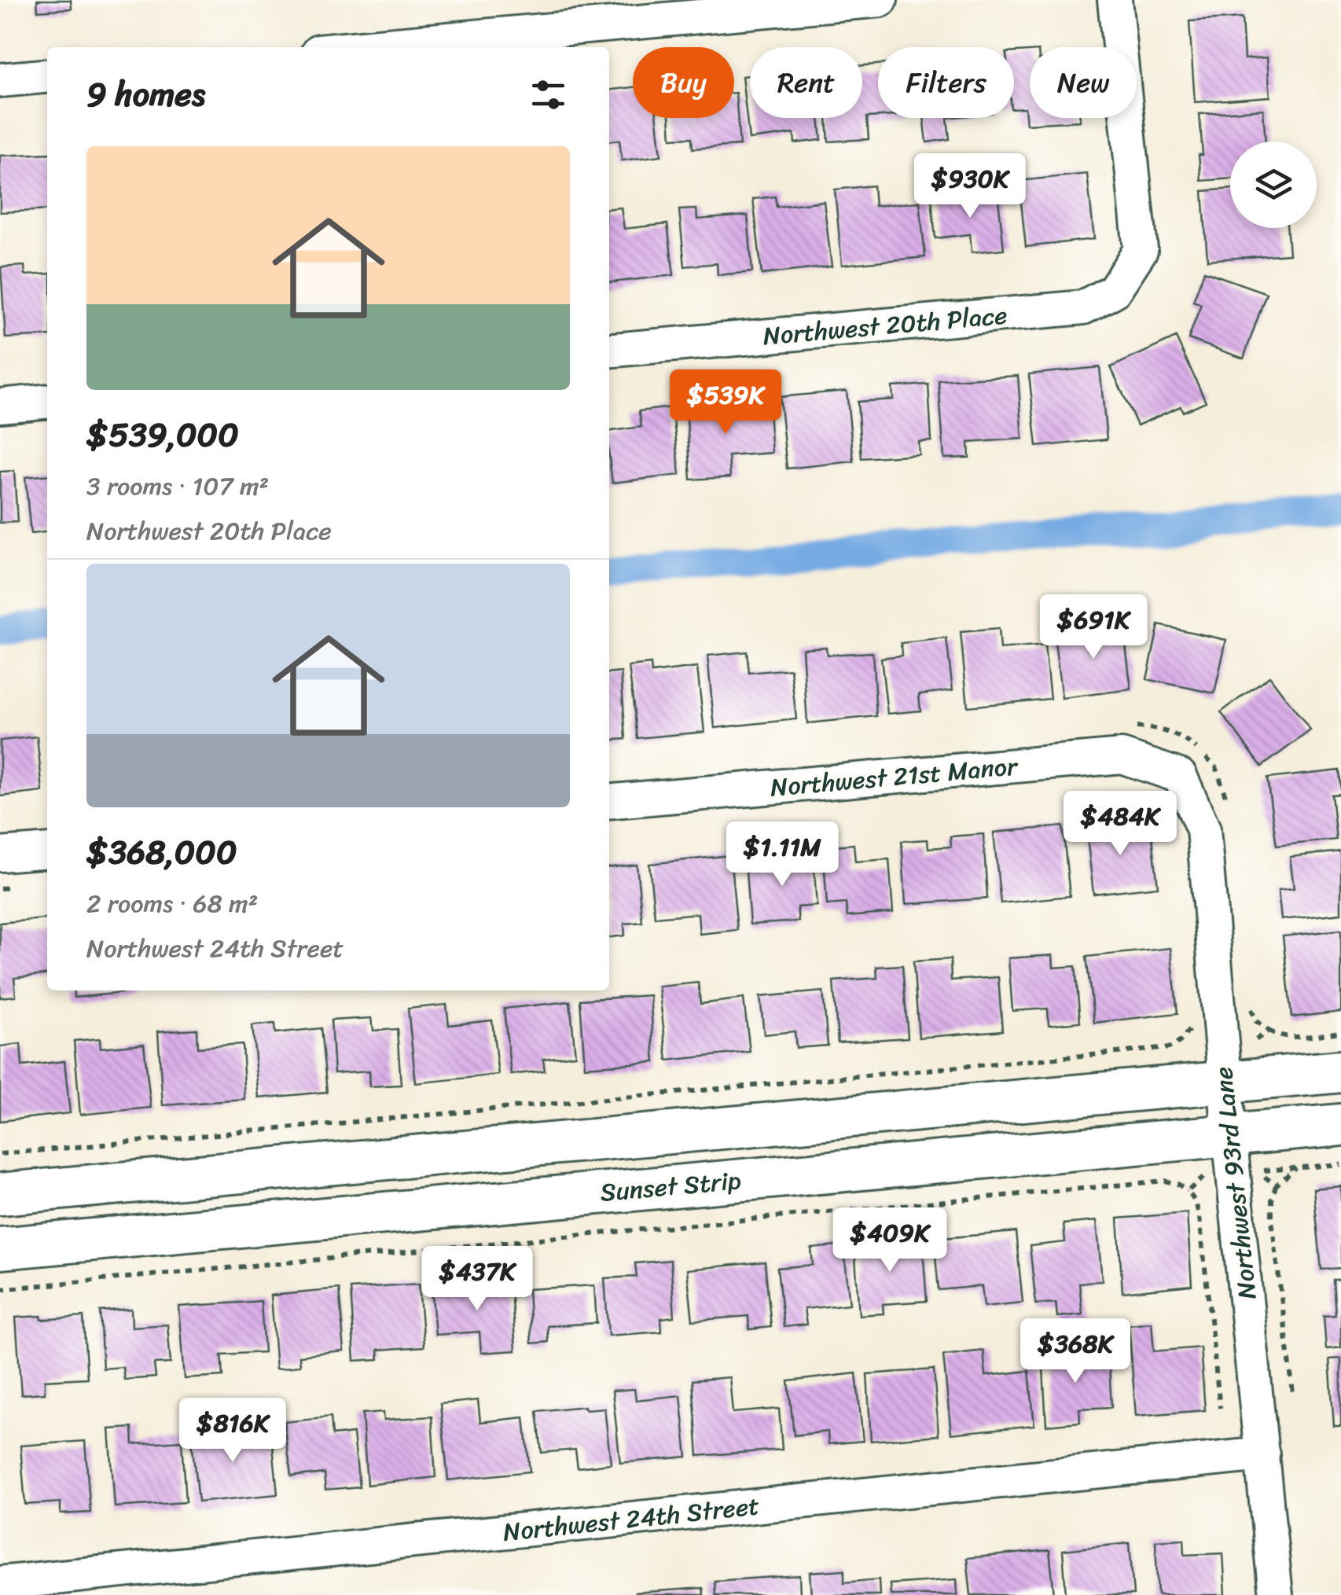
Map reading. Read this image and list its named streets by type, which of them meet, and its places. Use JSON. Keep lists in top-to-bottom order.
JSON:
{
  "streets": {
    "street": [
      "Northwest 20th Place",
      "Northwest 21st Manor",
      "Northwest 93rd Lane",
      "Sunset Strip",
      "Northwest 24th Street"
    ]
  },
  "crossings": [
    ["Northwest 21st Manor", "Northwest 93rd Lane"],
    ["Northwest 93rd Lane", "Sunset Strip"],
    ["Northwest 93rd Lane", "Northwest 24th Street"]
  ],
  "page": {
    "chip": [
      "Buy",
      "Rent",
      "Filters",
      "New"
    ],
    "heading": "9 homes",
    "list": [
      {
        "name": "$539,000",
        "note": "3 rooms · 107 m² · Northwest 20th Place"
      },
      {
        "name": "$368,000",
        "note": "2 rooms · 68 m² · Northwest 24th Street"
      }
    ],
    "price": [
      "$930K",
      "$539K",
      "$691K",
      "$484K",
      "$1.11M",
      "$409K",
      "$437K",
      "$368K",
      "$816K"
    ]
  }
}
